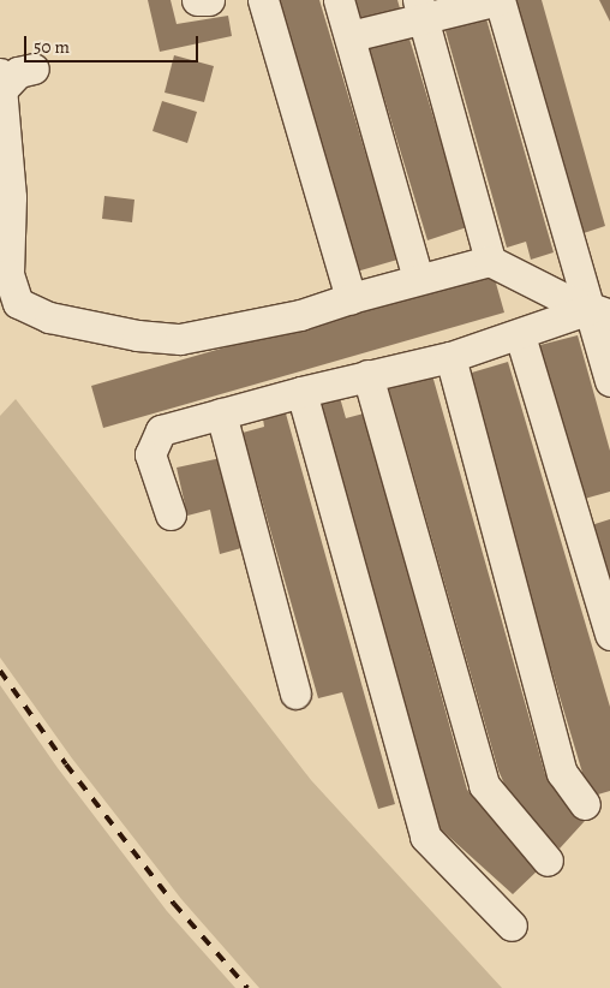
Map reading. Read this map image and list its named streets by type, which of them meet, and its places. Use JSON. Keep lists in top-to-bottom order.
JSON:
{
  "scale_bar": "50 m"
}
